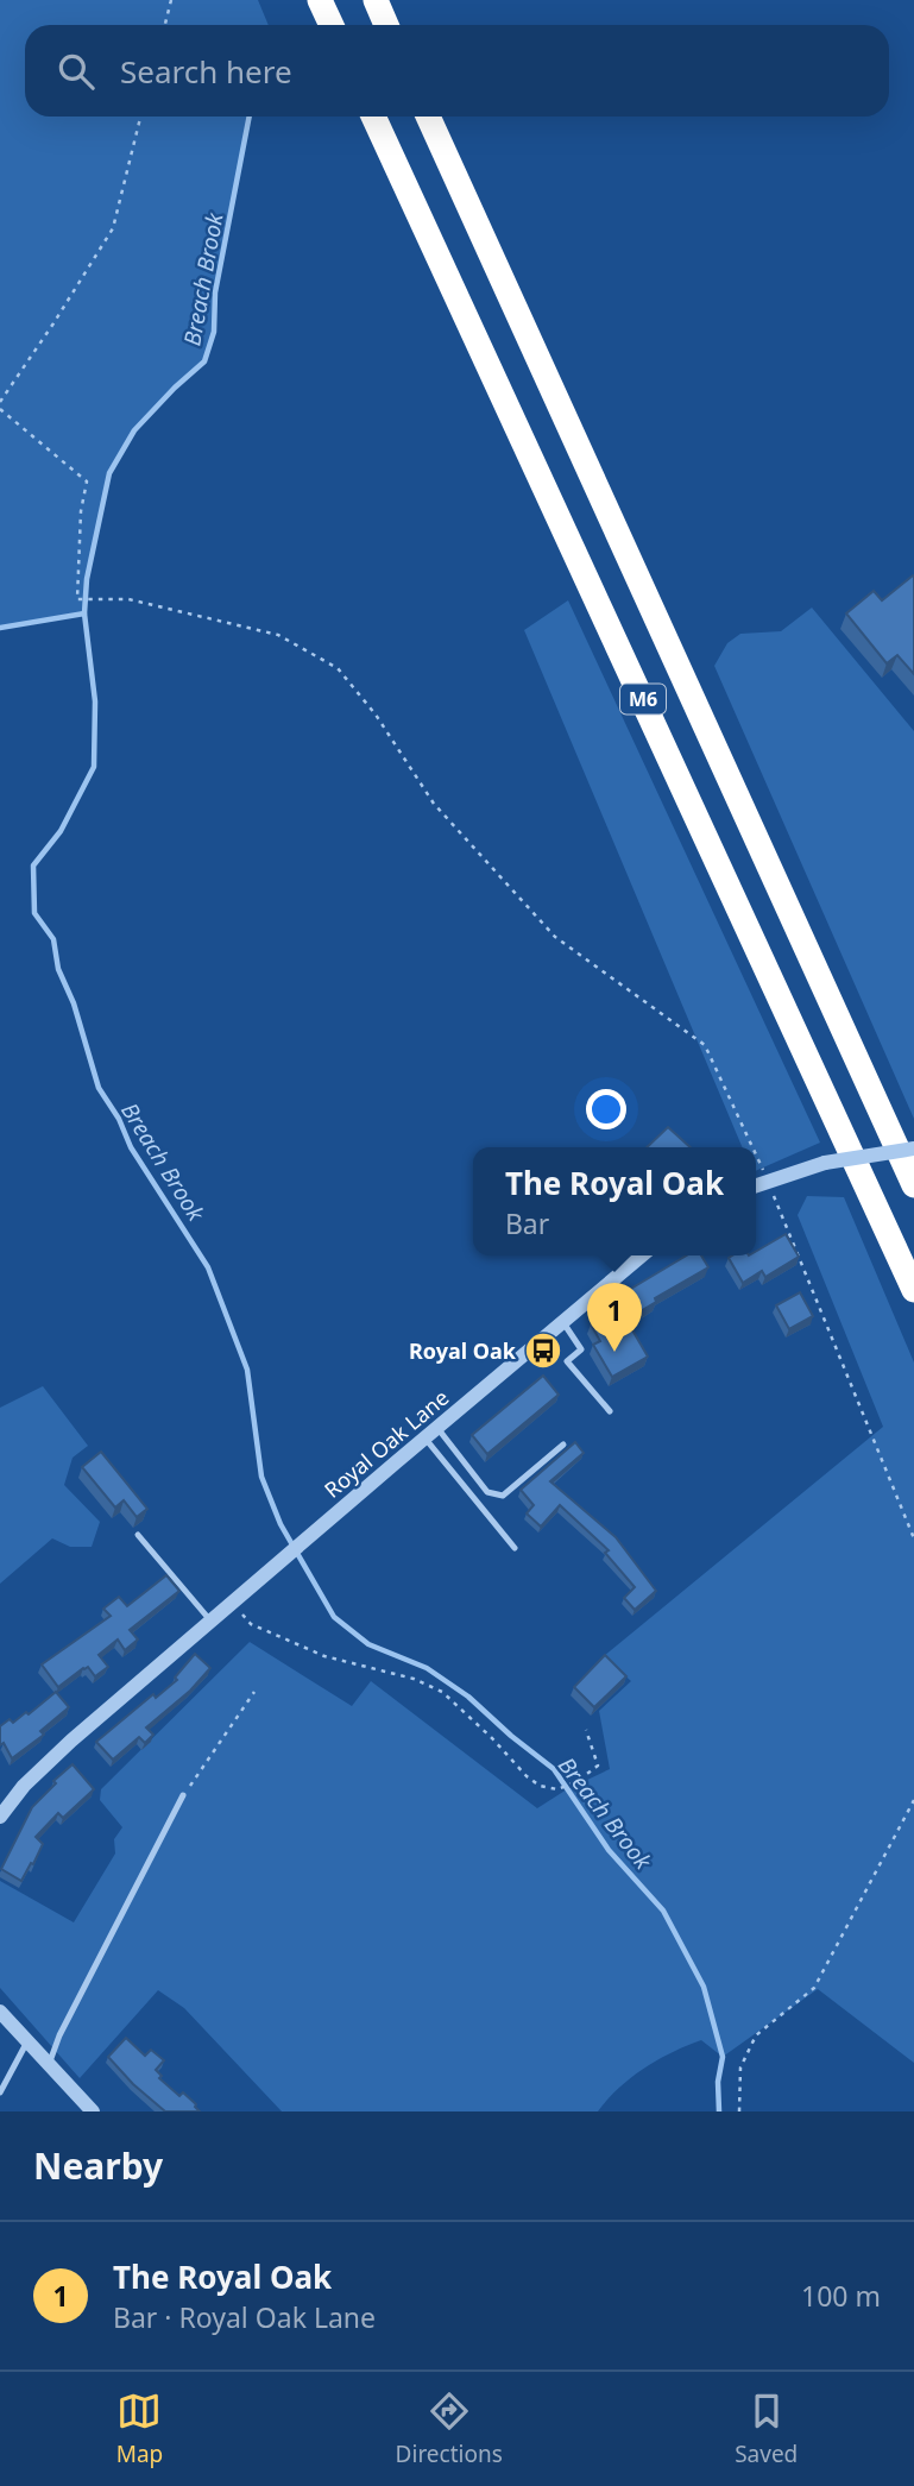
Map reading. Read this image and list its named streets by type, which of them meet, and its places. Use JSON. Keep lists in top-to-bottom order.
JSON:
{
  "streets": {
    "highway": ["M6"],
    "street": ["Royal Oak Lane"]
  },
  "water": ["Breach Brook"],
  "places": {
    "bus stop": ["Royal Oak"]
  },
  "page": {
    "search": "Search here",
    "popup": ["The Royal Oak", "Bar"],
    "pins": "1",
    "heading": "Nearby",
    "list": [
      {
        "mark": "1",
        "name": "The Royal Oak",
        "note": "Bar · Royal Oak Lane",
        "value": "100 m"
      }
    ],
    "nav": ["Map", "Directions", "Saved"]
  }
}
